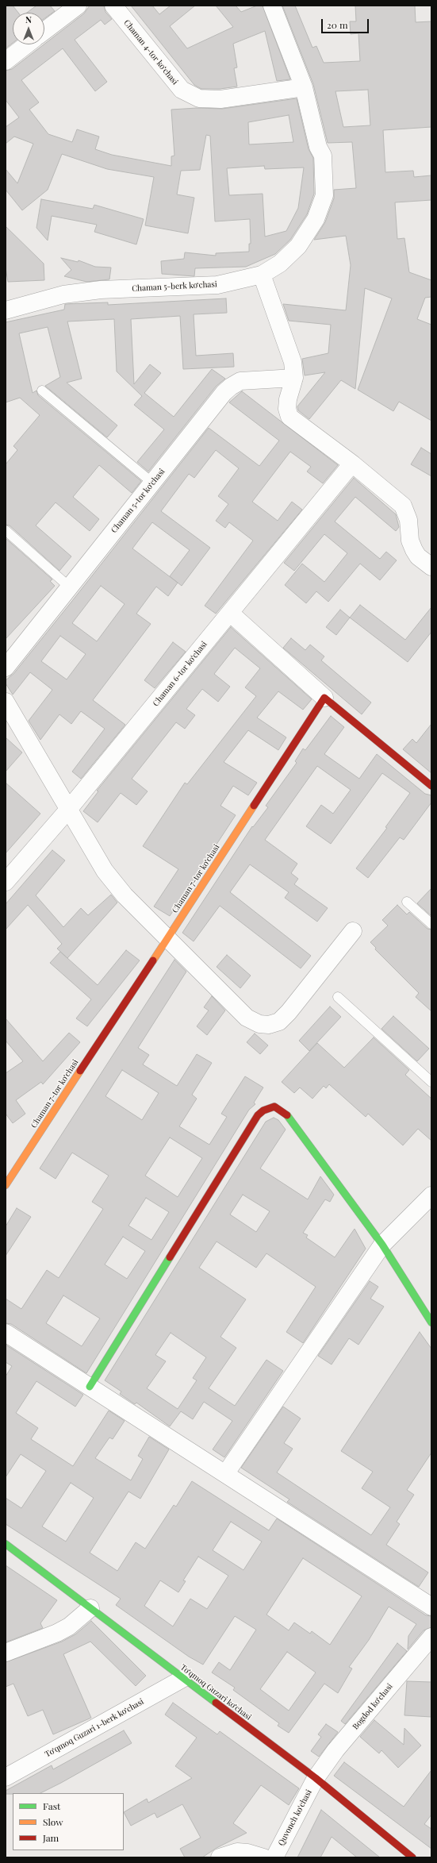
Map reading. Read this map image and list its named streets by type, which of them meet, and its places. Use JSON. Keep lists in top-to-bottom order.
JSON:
{
  "streets": {
    "street": [
      "Chaman 4-tor koʻchasi",
      "Chaman 5-berk koʻchasi",
      "Chaman 5-tor koʻchasi",
      "Chaman 6-tor koʻchasi",
      "Chaman 7-tor koʻchasi",
      "Toʻqmoq Guzari koʻchasi",
      "Bogdod koʻchasi",
      "Toʻqmoq Guzari 1-berk koʻchasi",
      "Quvonch koʻchasi"
    ]
  },
  "crossings": [
    ["Chaman 4-tor koʻchasi", "Chaman 5-berk koʻchasi"],
    ["Toʻqmoq Guzari koʻchasi", "Bogdod koʻchasi"],
    ["Toʻqmoq Guzari koʻchasi", "Toʻqmoq Guzari 1-berk koʻchasi"],
    ["Toʻqmoq Guzari koʻchasi", "Quvonch koʻchasi"],
    ["Bogdod koʻchasi", "Quvonch koʻchasi"]
  ],
  "legend": ["Fast", "Slow", "Jam"],
  "scale_bar": "20 m",
  "north": "top"
}
